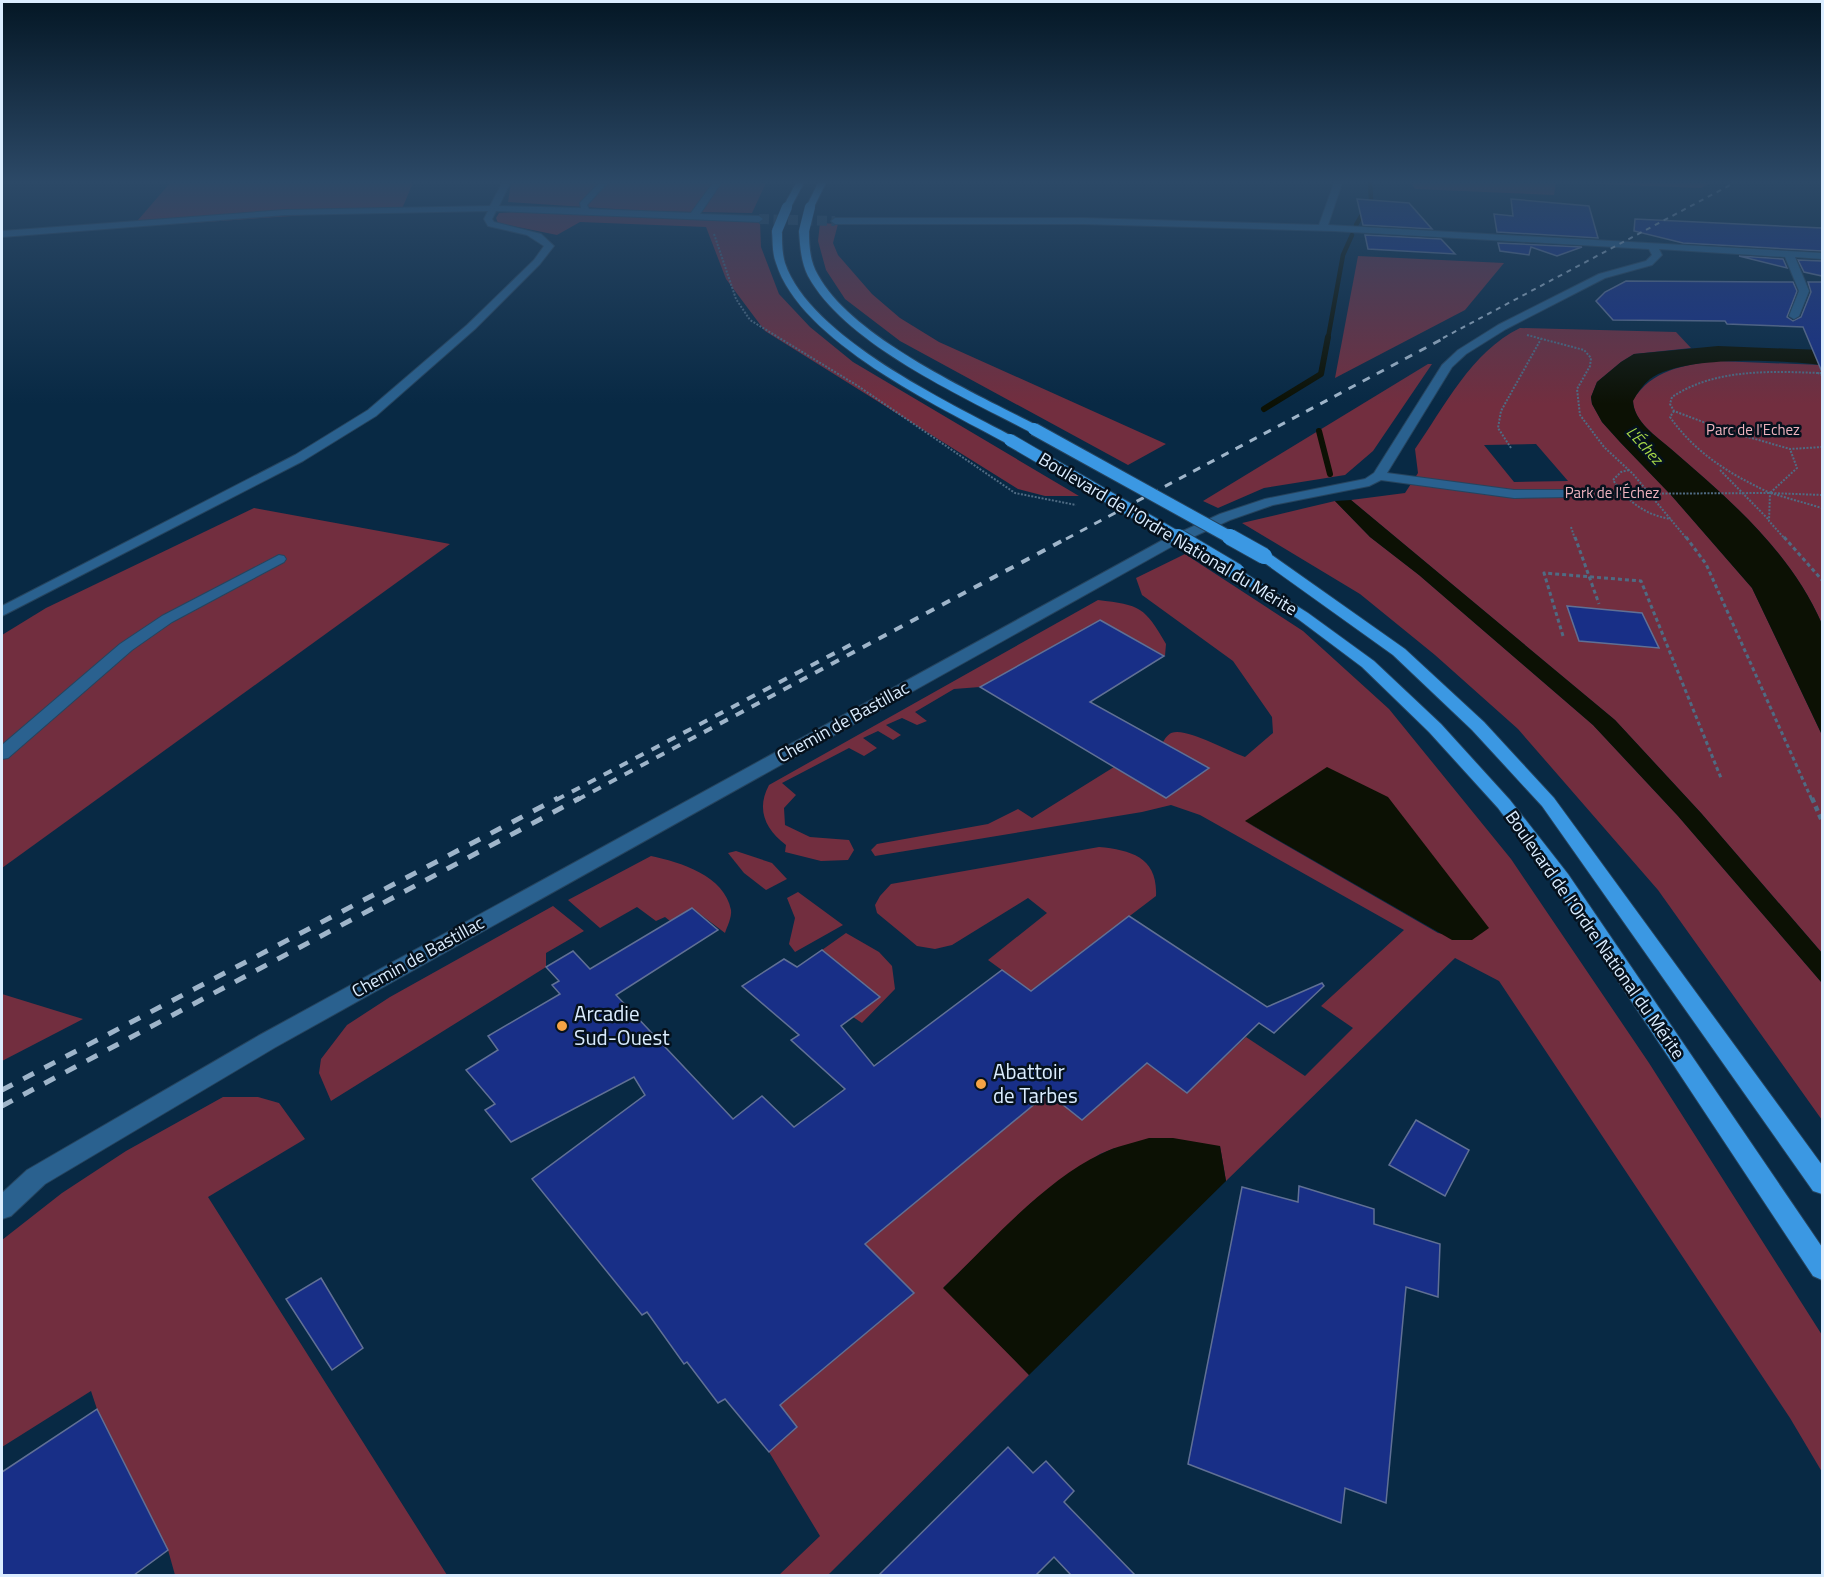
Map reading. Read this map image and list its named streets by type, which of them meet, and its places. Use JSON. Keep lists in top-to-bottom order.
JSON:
{
  "streets": {
    "main road": ["Boulevard de l'Ordre National du Mérite"],
    "street": ["Chemin de Bastillac"]
  },
  "water": ["L'Échez"],
  "parks": ["Parc de l'Echez", "Park de l'Échez"],
  "places": ["Arcadie Sud-Ouest", "Abattoir de Tarbes"]
}
